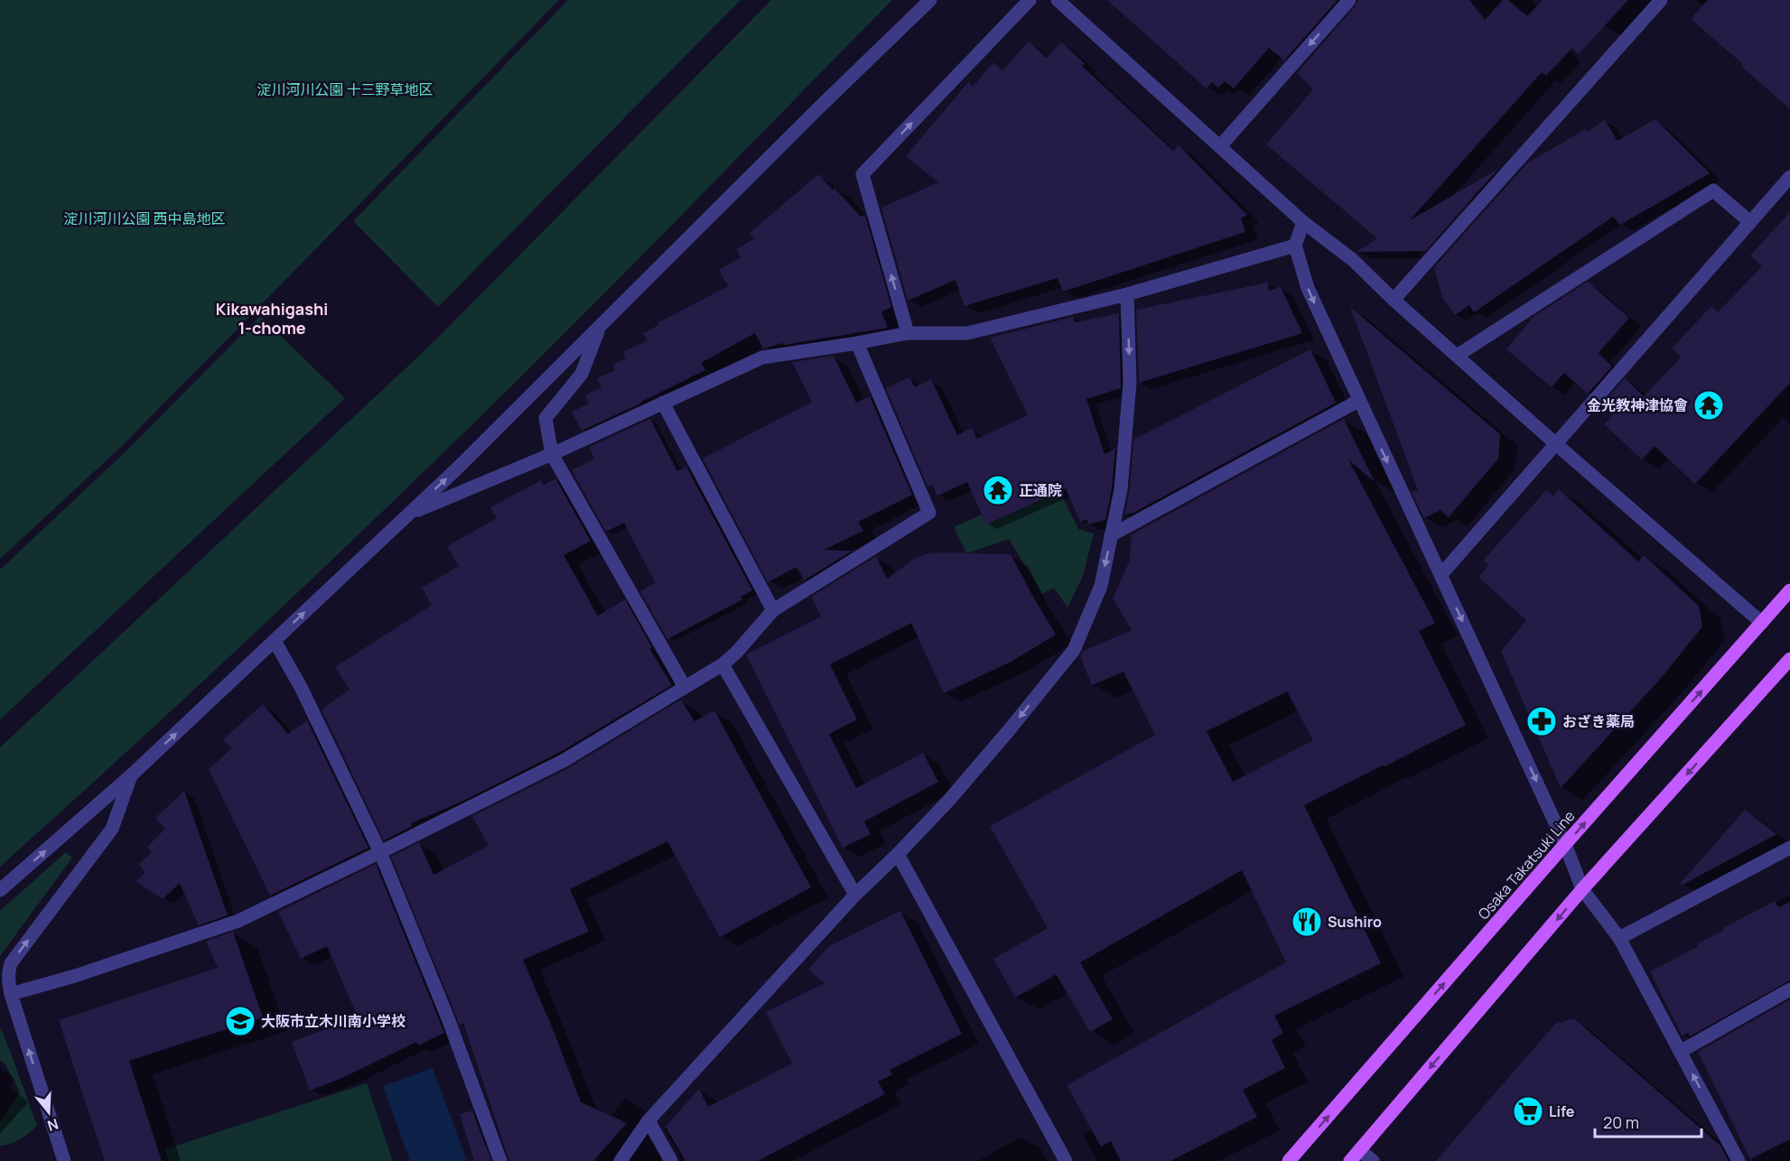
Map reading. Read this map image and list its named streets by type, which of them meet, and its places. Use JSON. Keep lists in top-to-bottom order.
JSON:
{
  "streets": {
    "main road": ["Osaka Takatsuki Line"]
  },
  "districts": ["Kikawahigashi 1-chome"],
  "parks": ["淀川河川公園 十三野草地区", "淀川河川公園 西中島地区"],
  "places": {
    "temple": ["金光教神津協會", "正通院"],
    "pharmacy": ["おざき薬局"],
    "restaurant": ["Sushiro"],
    "school or university": ["大阪市立木川南小学校"],
    "supermarket": ["Life"]
  },
  "scale_bar": "20 m",
  "north": "bottom"
}
